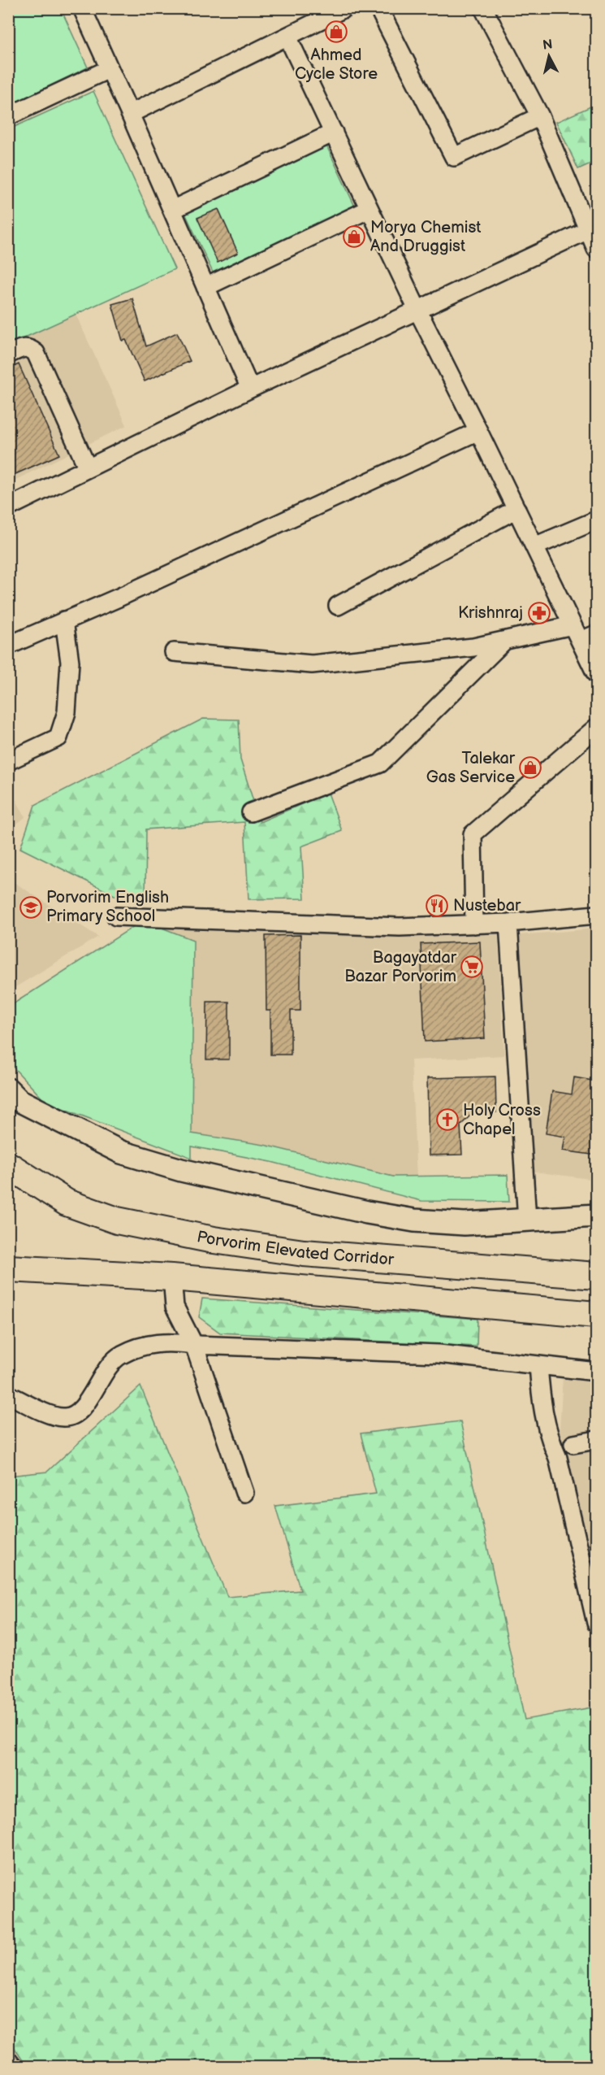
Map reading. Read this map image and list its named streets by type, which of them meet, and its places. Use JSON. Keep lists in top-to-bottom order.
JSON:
{
  "streets": {
    "highway": ["Porvorim Elevated Corridor"]
  },
  "places": {
    "shop": ["Ahmed Cycle Store", "Morya Chemist And Druggist", "Talekar Gas Service"],
    "pharmacy": ["Krishnraj"],
    "restaurant": ["Nustebar"],
    "school or university": ["Porvorim English Primary School"],
    "supermarket": ["Bagayatdar Bazar Porvorim"],
    "church": ["Holy Cross Chapel"]
  },
  "north": "top"
}
